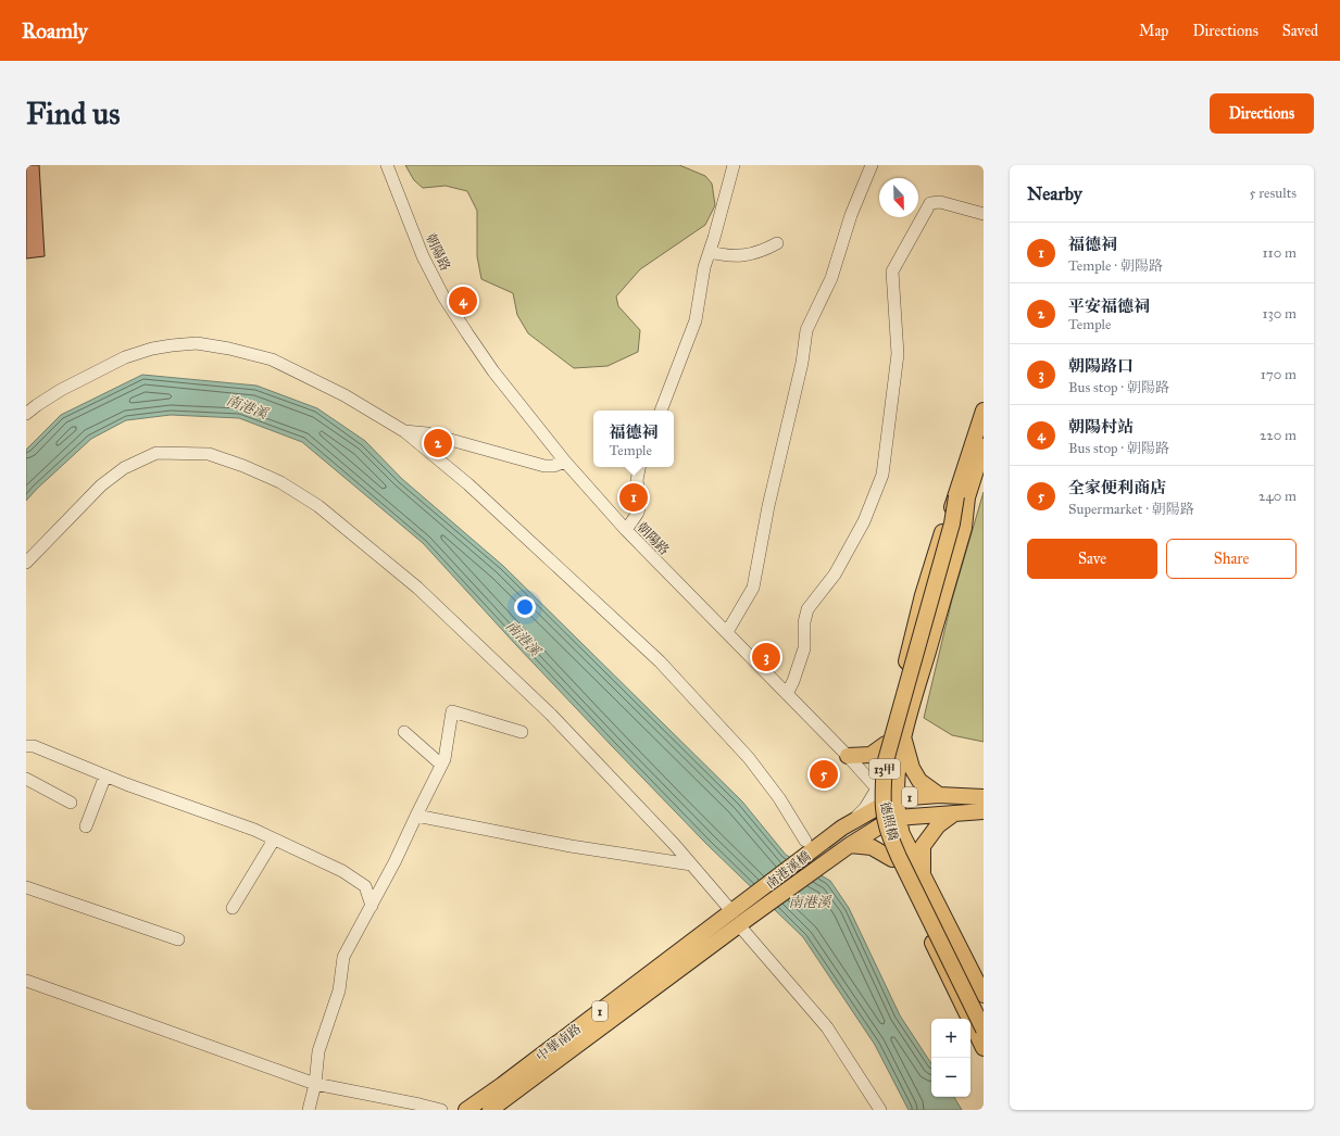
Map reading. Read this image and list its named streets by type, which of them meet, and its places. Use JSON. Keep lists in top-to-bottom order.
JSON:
{
  "streets": {
    "main road": [
      "13甲",
      "1",
      "德照橋",
      "南港溪橋",
      "中華南路"
    ],
    "street": ["朝陽路"]
  },
  "crossings": [
    ["13甲", "德照橋"],
    ["1", "南港溪橋"],
    ["南港溪橋", "中華南路"]
  ],
  "water": ["南港溪"],
  "north": "bottom",
  "page": {
    "header": "Roamly",
    "nav": ["Map", "Directions", "Saved"],
    "buttons": [
      "Directions",
      ["Save", "Share"]
    ],
    "title": "Find us",
    "heading": ["Nearby", "5 results"],
    "list": [
      {
        "mark": "1",
        "name": "福德祠",
        "note": "Temple · 朝陽路",
        "value": "110 m"
      },
      {
        "mark": "2",
        "name": "平安福德祠",
        "note": "Temple",
        "value": "130 m"
      },
      {
        "mark": "3",
        "name": "朝陽路口",
        "note": "Bus stop · 朝陽路",
        "value": "170 m"
      },
      {
        "mark": "4",
        "name": "朝陽村站",
        "note": "Bus stop · 朝陽路",
        "value": "220 m"
      },
      {
        "mark": "5",
        "name": "全家便利商店",
        "note": "Supermarket · 朝陽路",
        "value": "240 m"
      }
    ],
    "pins": [
      "4",
      "2",
      "1",
      "3",
      "5"
    ],
    "popup": ["福德祠", "Temple"],
    "map_buttons": ["+", "−"]
  }
}
